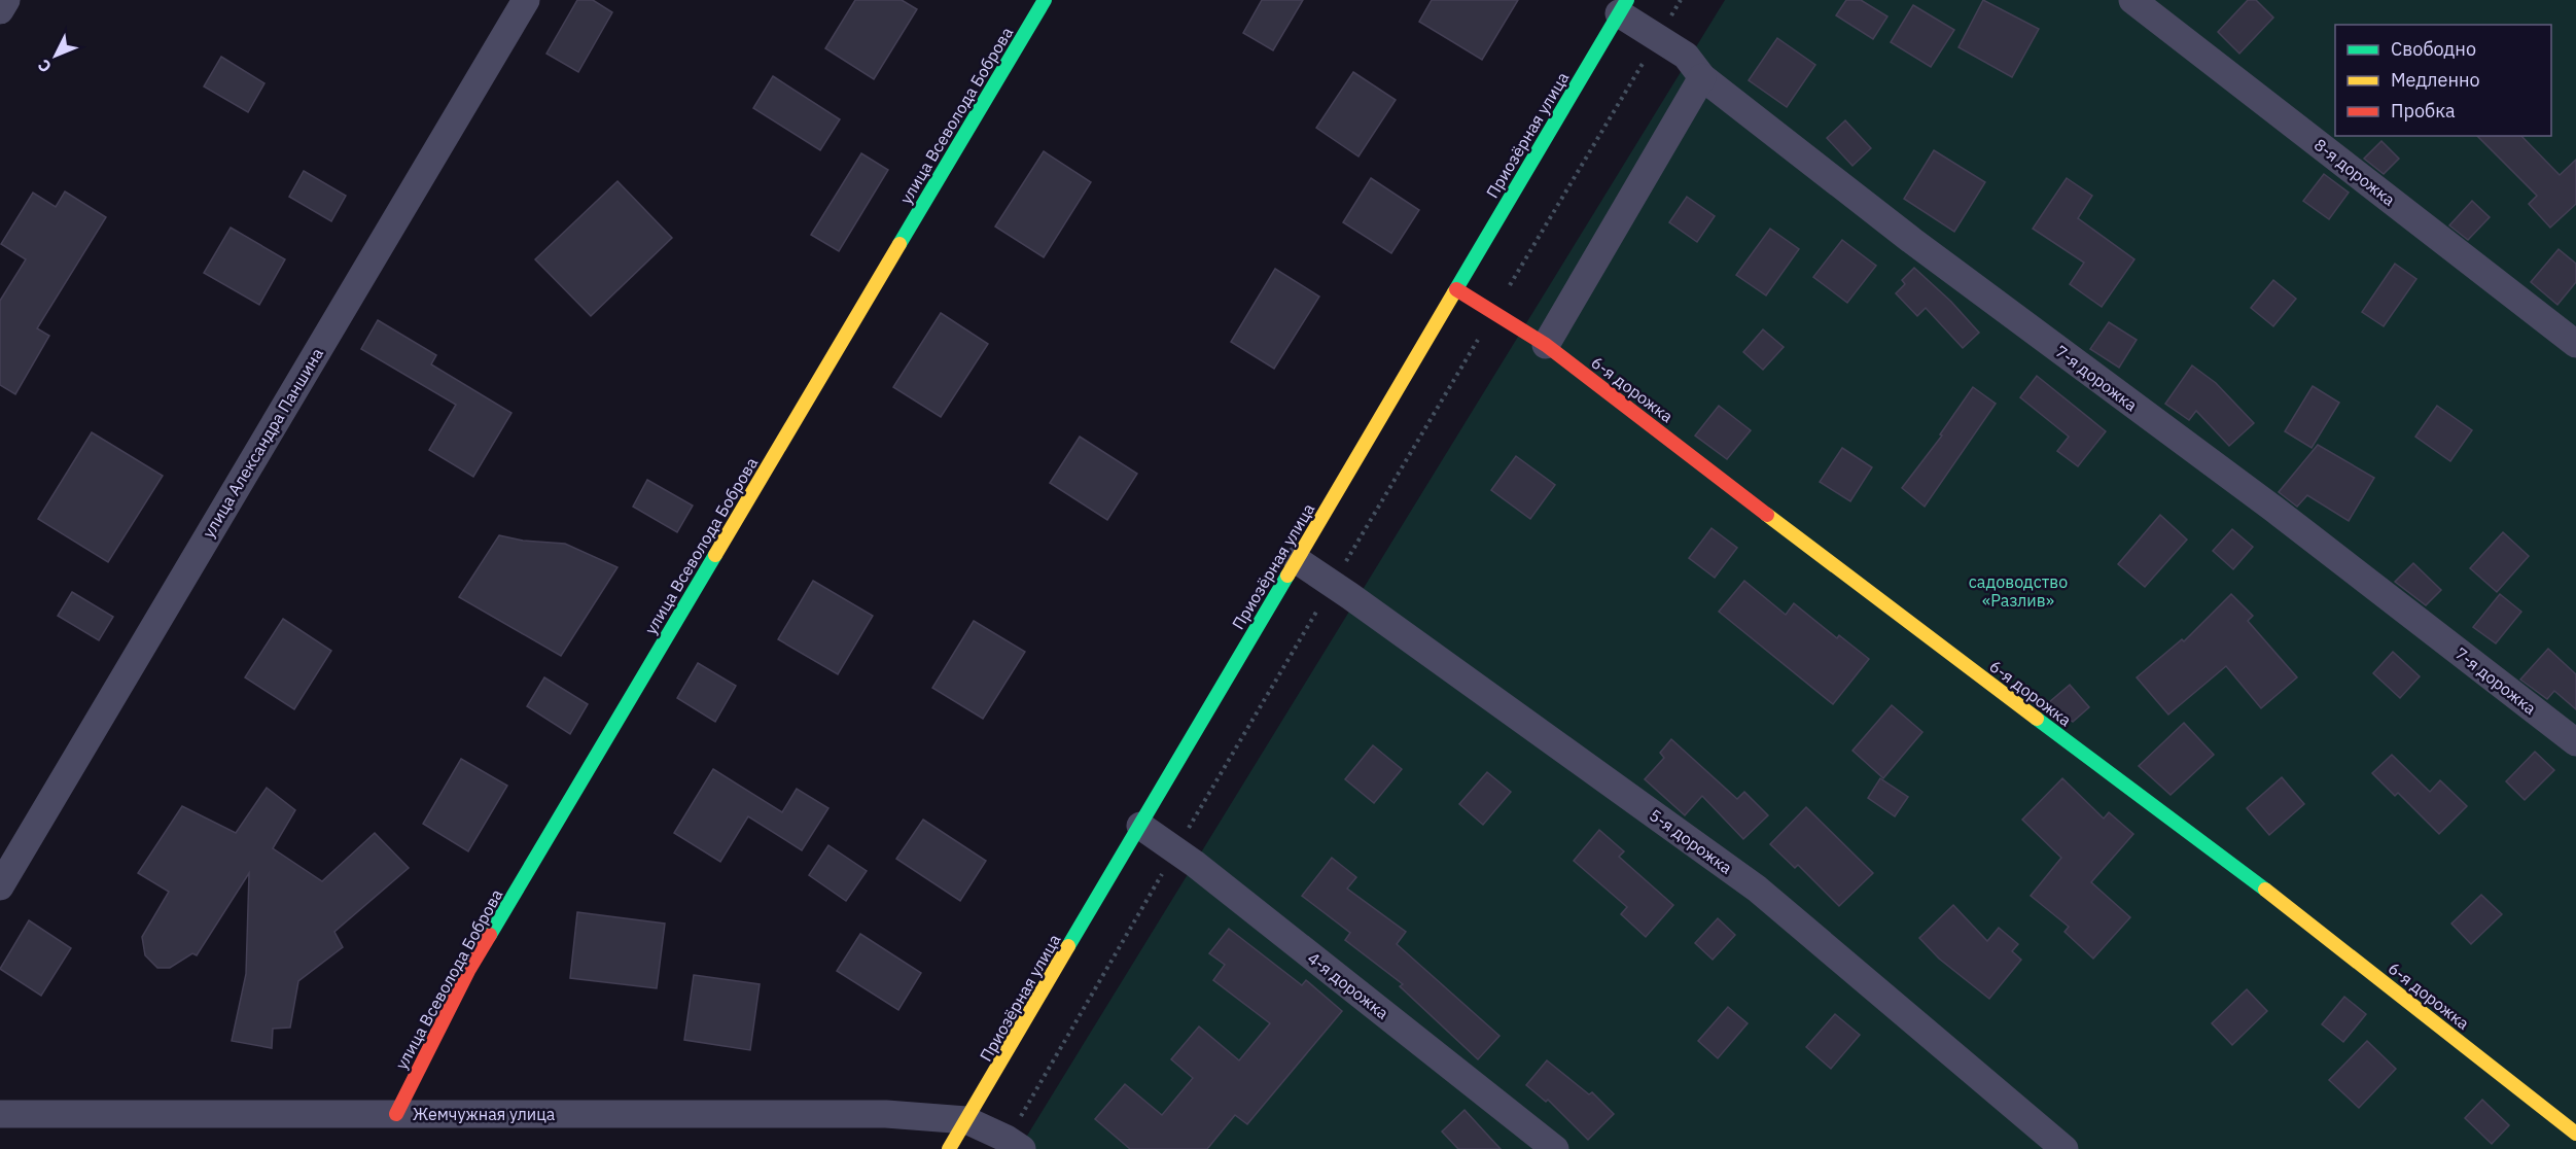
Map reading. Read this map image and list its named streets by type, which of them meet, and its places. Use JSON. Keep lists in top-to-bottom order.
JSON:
{
  "streets": {
    "street": [
      "улица Всеволода Боброва",
      "Приозёрная улица",
      "8-я дорожка",
      "7-я дорожка",
      "6-я дорожка",
      "улица Александра Паншина",
      "5-я дорожка",
      "4-я дорожка",
      "Жемчужная улица"
    ]
  },
  "crossings": [
    ["улица Всеволода Боброва", "Жемчужная улица"],
    ["Приозёрная улица", "7-я дорожка"],
    ["Приозёрная улица", "6-я дорожка"],
    ["Приозёрная улица", "5-я дорожка"],
    ["Приозёрная улица", "4-я дорожка"],
    ["Приозёрная улица", "Жемчужная улица"]
  ],
  "parks": ["садоводство «Разлив»"],
  "legend": ["Свободно", "Медленно", "Пробка"],
  "north": "bottom left"
}
